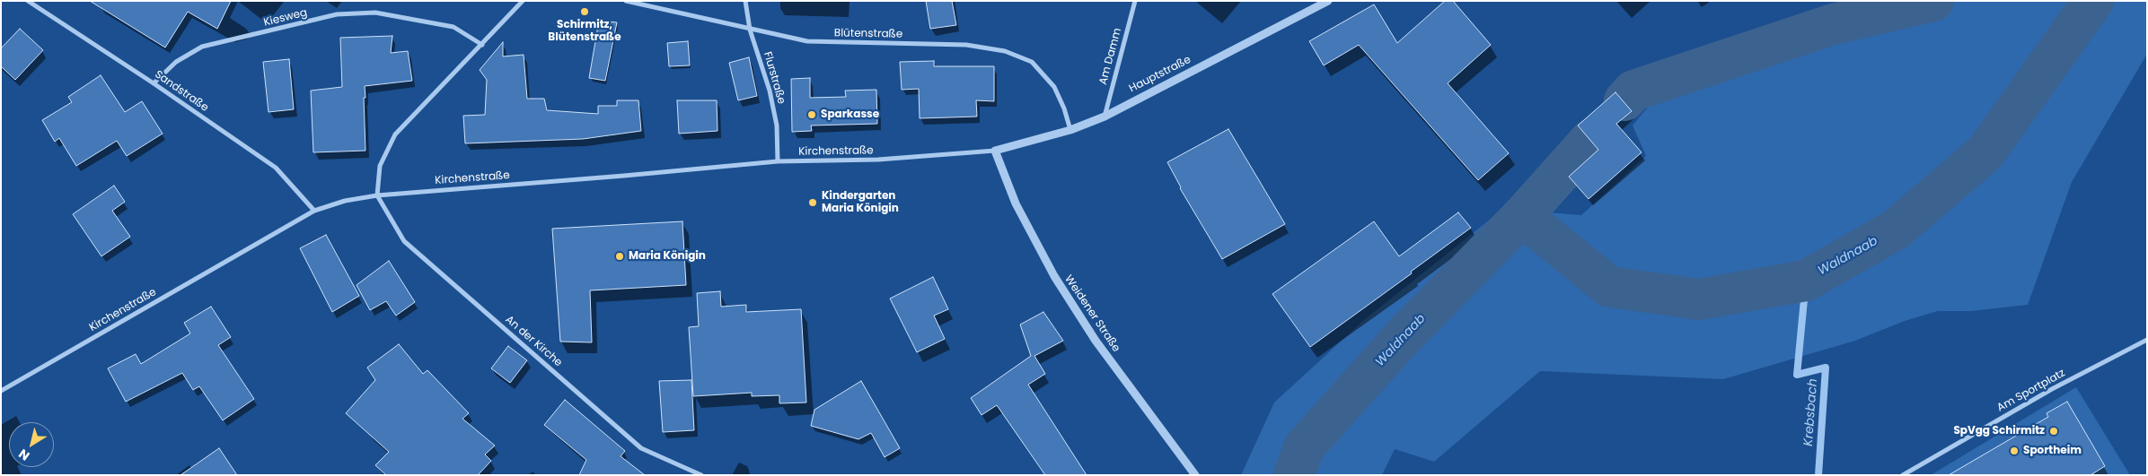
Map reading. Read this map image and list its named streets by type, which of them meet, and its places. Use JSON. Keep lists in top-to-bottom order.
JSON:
{
  "streets": {
    "street": [
      "Kiesweg",
      "Blütenstraße",
      "Am Damm",
      "Hauptstraße",
      "Flurstraße",
      "Sandstraße",
      "Kirchenstraße",
      "Weidener Straße",
      "An der Kirche",
      "Am Sportplatz"
    ]
  },
  "crossings": [
    ["Kiesweg", "Sandstraße"],
    ["Blütenstraße", "Hauptstraße"],
    ["Blütenstraße", "Flurstraße"],
    ["Am Damm", "Hauptstraße"],
    ["Hauptstraße", "Kirchenstraße"],
    ["Hauptstraße", "Weidener Straße"],
    ["Flurstraße", "Kirchenstraße"],
    ["Sandstraße", "Kirchenstraße"],
    ["Kirchenstraße", "Weidener Straße"],
    ["Kirchenstraße", "An der Kirche"]
  ],
  "water": ["Waldnaab", "Krebsbach"],
  "places": [
    "Schirmitz, Blütenstraße",
    "Sparkasse",
    "Kindergarten Maria Königin",
    "Maria Königin",
    "SpVgg Schirmitz",
    "Sportheim"
  ],
  "north": "bottom left"
}
